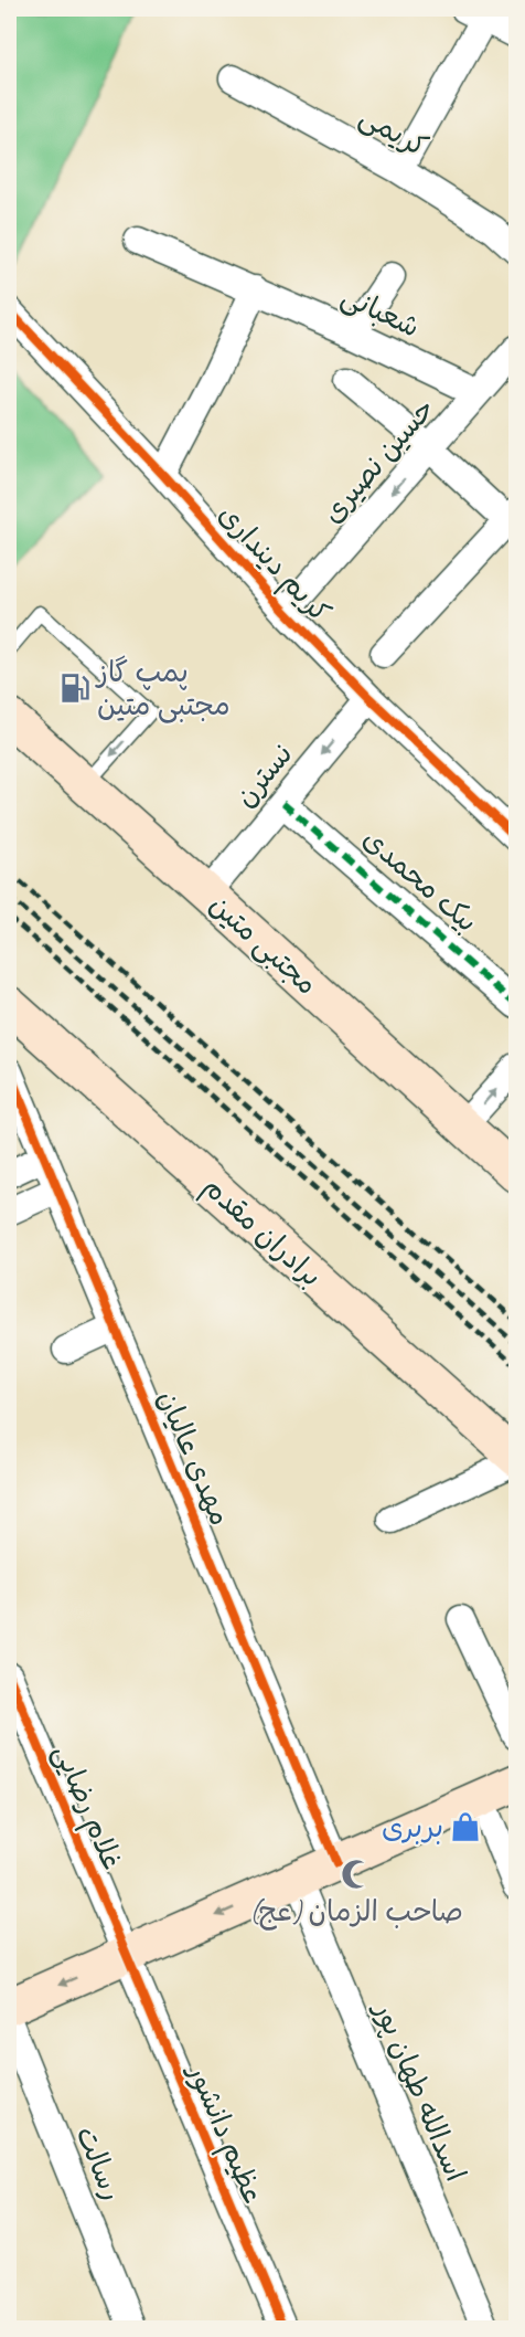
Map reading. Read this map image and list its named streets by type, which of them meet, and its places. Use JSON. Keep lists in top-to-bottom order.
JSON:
{
  "streets": {
    "main road": ["مجتبی متین", "برادران مقدم"],
    "street": [
      "کریمی",
      "شعبانی",
      "حسین نصیری",
      "کریم دینداری",
      "نسترن",
      "بیک محمدی",
      "مهدی عالیان",
      "غلام رضایی",
      "اسدالله طهان پور",
      "عظیم دانشور",
      "رسالت"
    ]
  },
  "crossings": [
    ["شعبانی", "حسین نصیری"],
    ["حسین نصیری", "کریم دینداری"],
    ["کریم دینداری", "نسترن"],
    ["نسترن", "بیک محمدی"],
    ["نسترن", "مجتبی متین"],
    ["غلام رضایی", "عظیم دانشور"]
  ],
  "one_way": ["نسترن"],
  "places": {
    "fuel station": ["پمپ گاز مجتبی متین"],
    "shop": ["بربری"],
    "mosque": ["صاحب الزمان (عج)"]
  }
}
